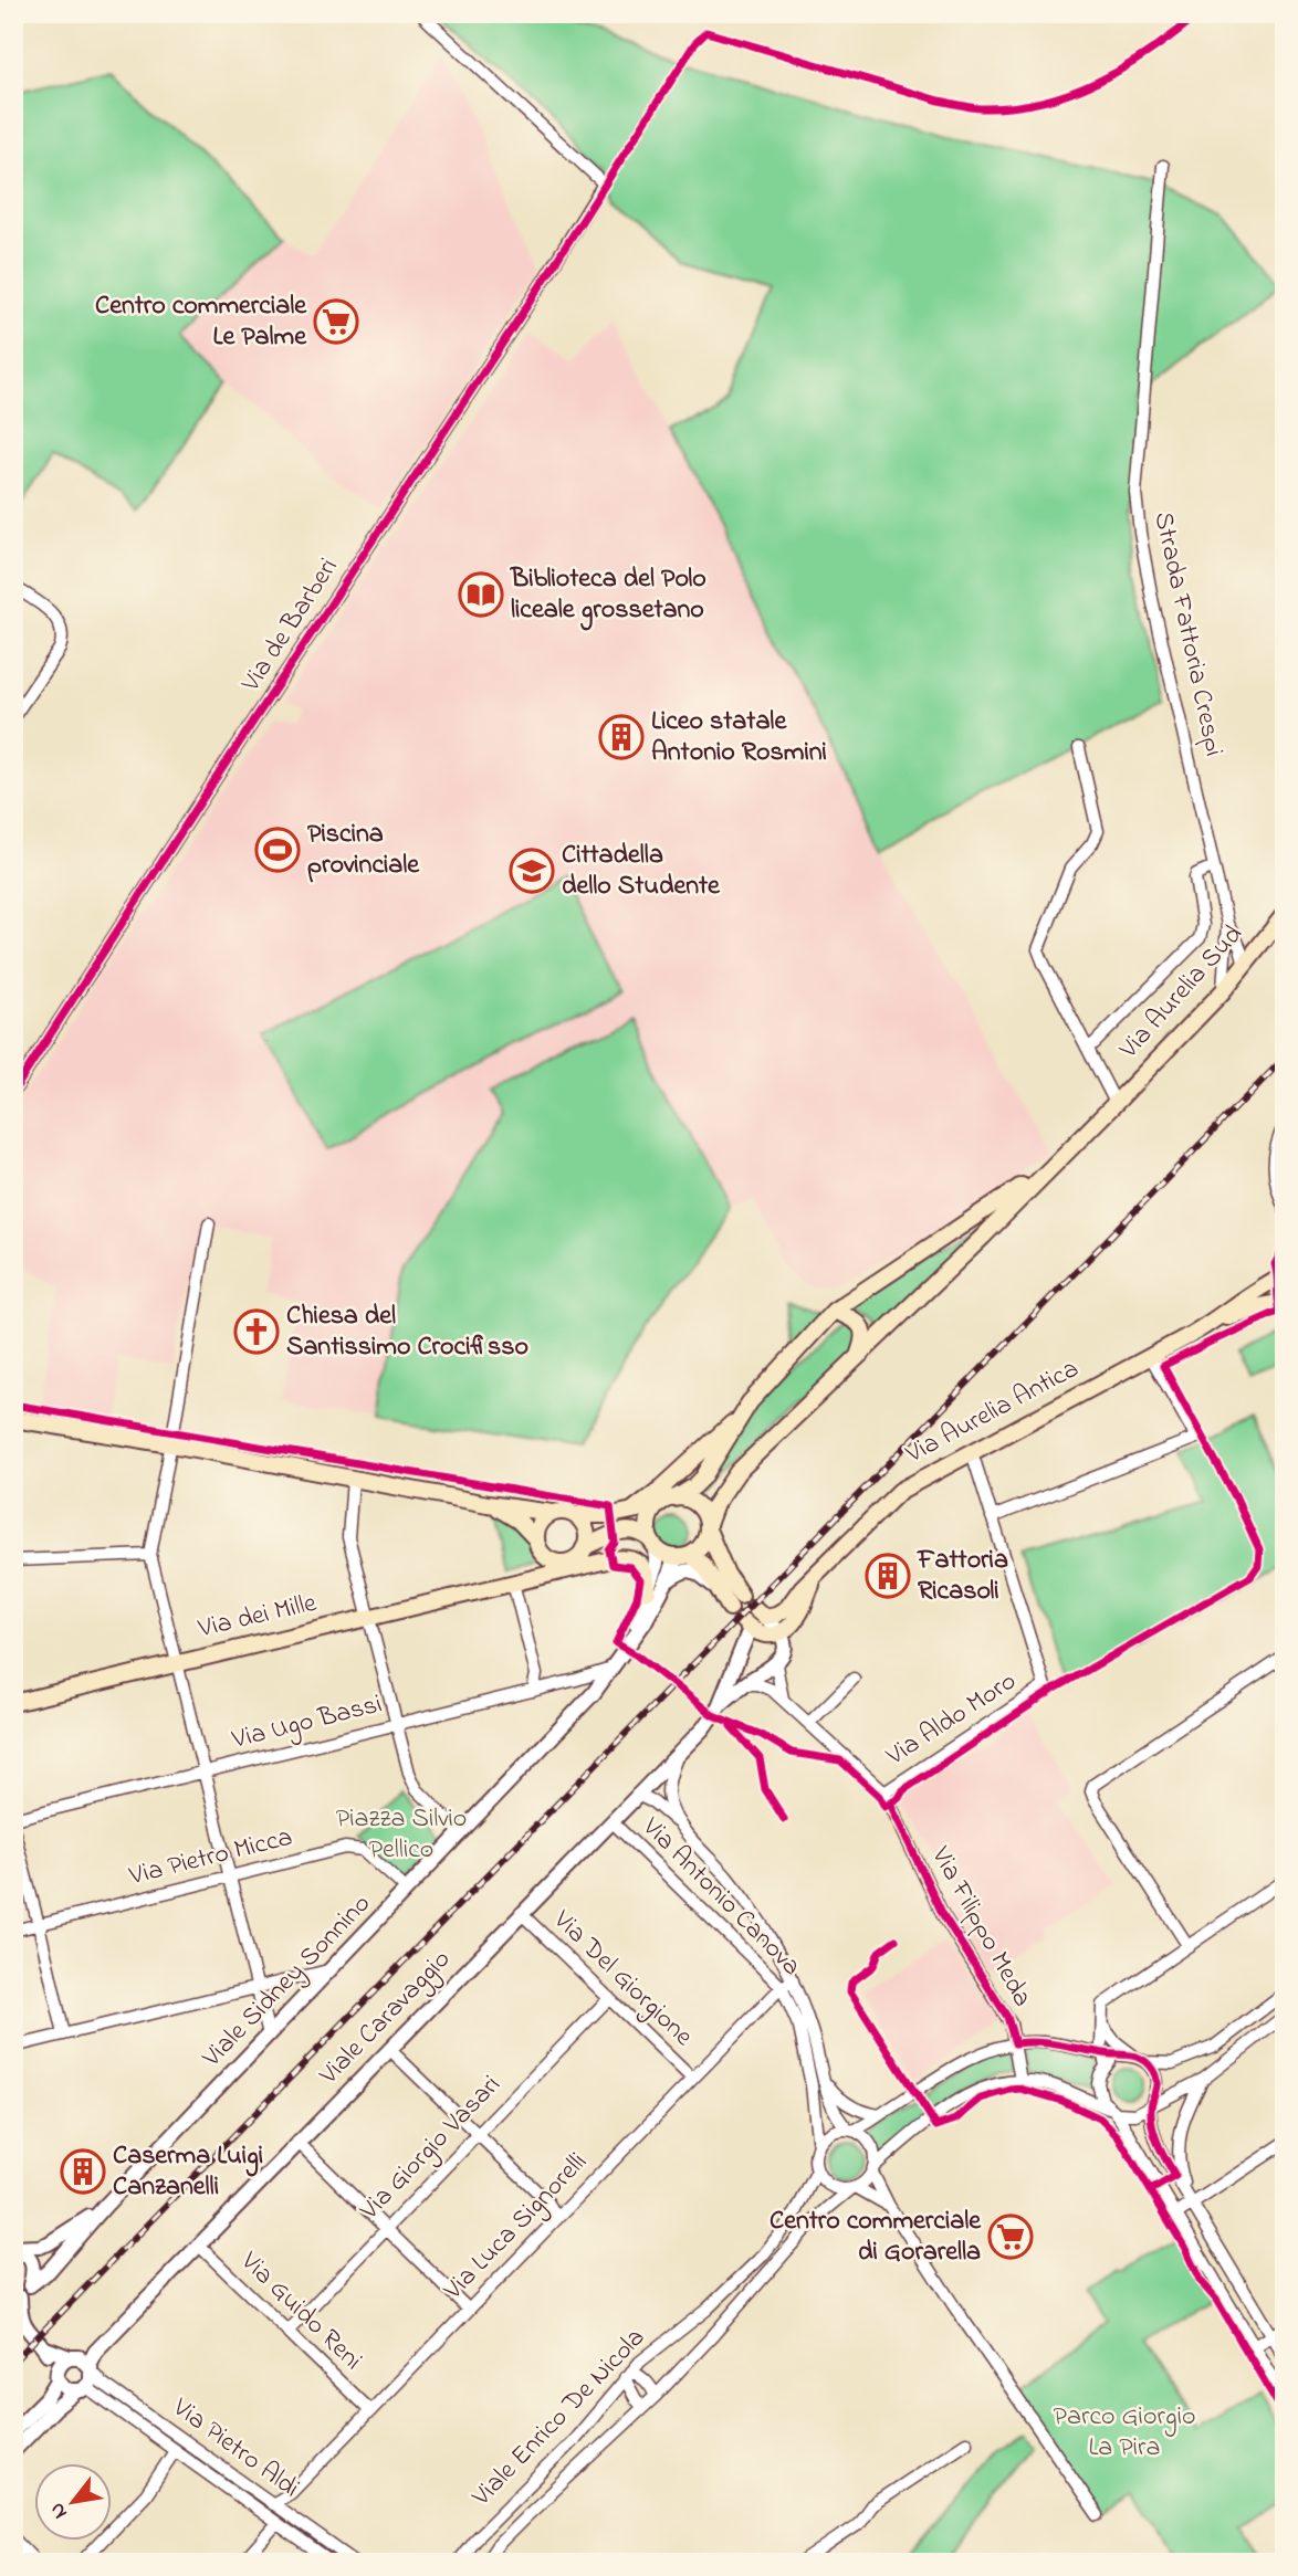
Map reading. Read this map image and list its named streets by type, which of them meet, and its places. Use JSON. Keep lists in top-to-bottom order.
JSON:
{
  "streets": {
    "main road": ["Via Aurelia Sud", "Via Aurelia Antica", "Via dei Mille"],
    "street": [
      "Via de Barberi",
      "Strada Fattoria Crespi",
      "Via Aldo Moro",
      "Via Ugo Bassi",
      "Via Pietro Micca",
      "Via Antonio Canova",
      "Via Filippo Meda",
      "Via Del Giorgione",
      "Viale Sidney Sonnino",
      "Viale Caravaggio",
      "Via Giorgio Vasari",
      "Via Luca Signorelli",
      "Via Guido Reni",
      "Viale Enrico De Nicola",
      "Via Pietro Aldi"
    ]
  },
  "crossings": [
    ["Strada Fattoria Crespi", "Via Aurelia Sud"],
    ["Via Aldo Moro", "Via Filippo Meda"],
    ["Via Ugo Bassi", "Viale Sidney Sonnino"],
    ["Via Pietro Micca", "Viale Sidney Sonnino"],
    ["Via Antonio Canova", "Viale Caravaggio"],
    ["Via Antonio Canova", "Via Luca Signorelli"],
    ["Via Antonio Canova", "Viale Enrico De Nicola"],
    ["Via Del Giorgione", "Viale Caravaggio"],
    ["Via Del Giorgione", "Via Giorgio Vasari"],
    ["Via Del Giorgione", "Via Luca Signorelli"],
    ["Viale Caravaggio", "Via Guido Reni"],
    ["Viale Caravaggio", "Via Pietro Aldi"],
    ["Via Giorgio Vasari", "Via Guido Reni"],
    ["Via Luca Signorelli", "Via Guido Reni"],
    ["Via Luca Signorelli", "Via Pietro Aldi"]
  ],
  "parks": ["Piazza Silvio Pellico", "Parco Giorgio La Pira"],
  "places": {
    "supermarket": ["Centro commerciale Le Palme", "Centro commerciale di Gorarella"],
    "library": ["Biblioteca del Polo liceale grossetano"],
    "building": ["Liceo statale Antonio Rosmini", "Fattoria Ricasoli", "Caserma Luigi Canzanelli"],
    "sports": ["Piscina provinciale"],
    "school or university": ["Cittadella dello Studente"],
    "church": ["Chiesa del Santissimo Crocifisso"]
  },
  "north": "bottom left"
}
